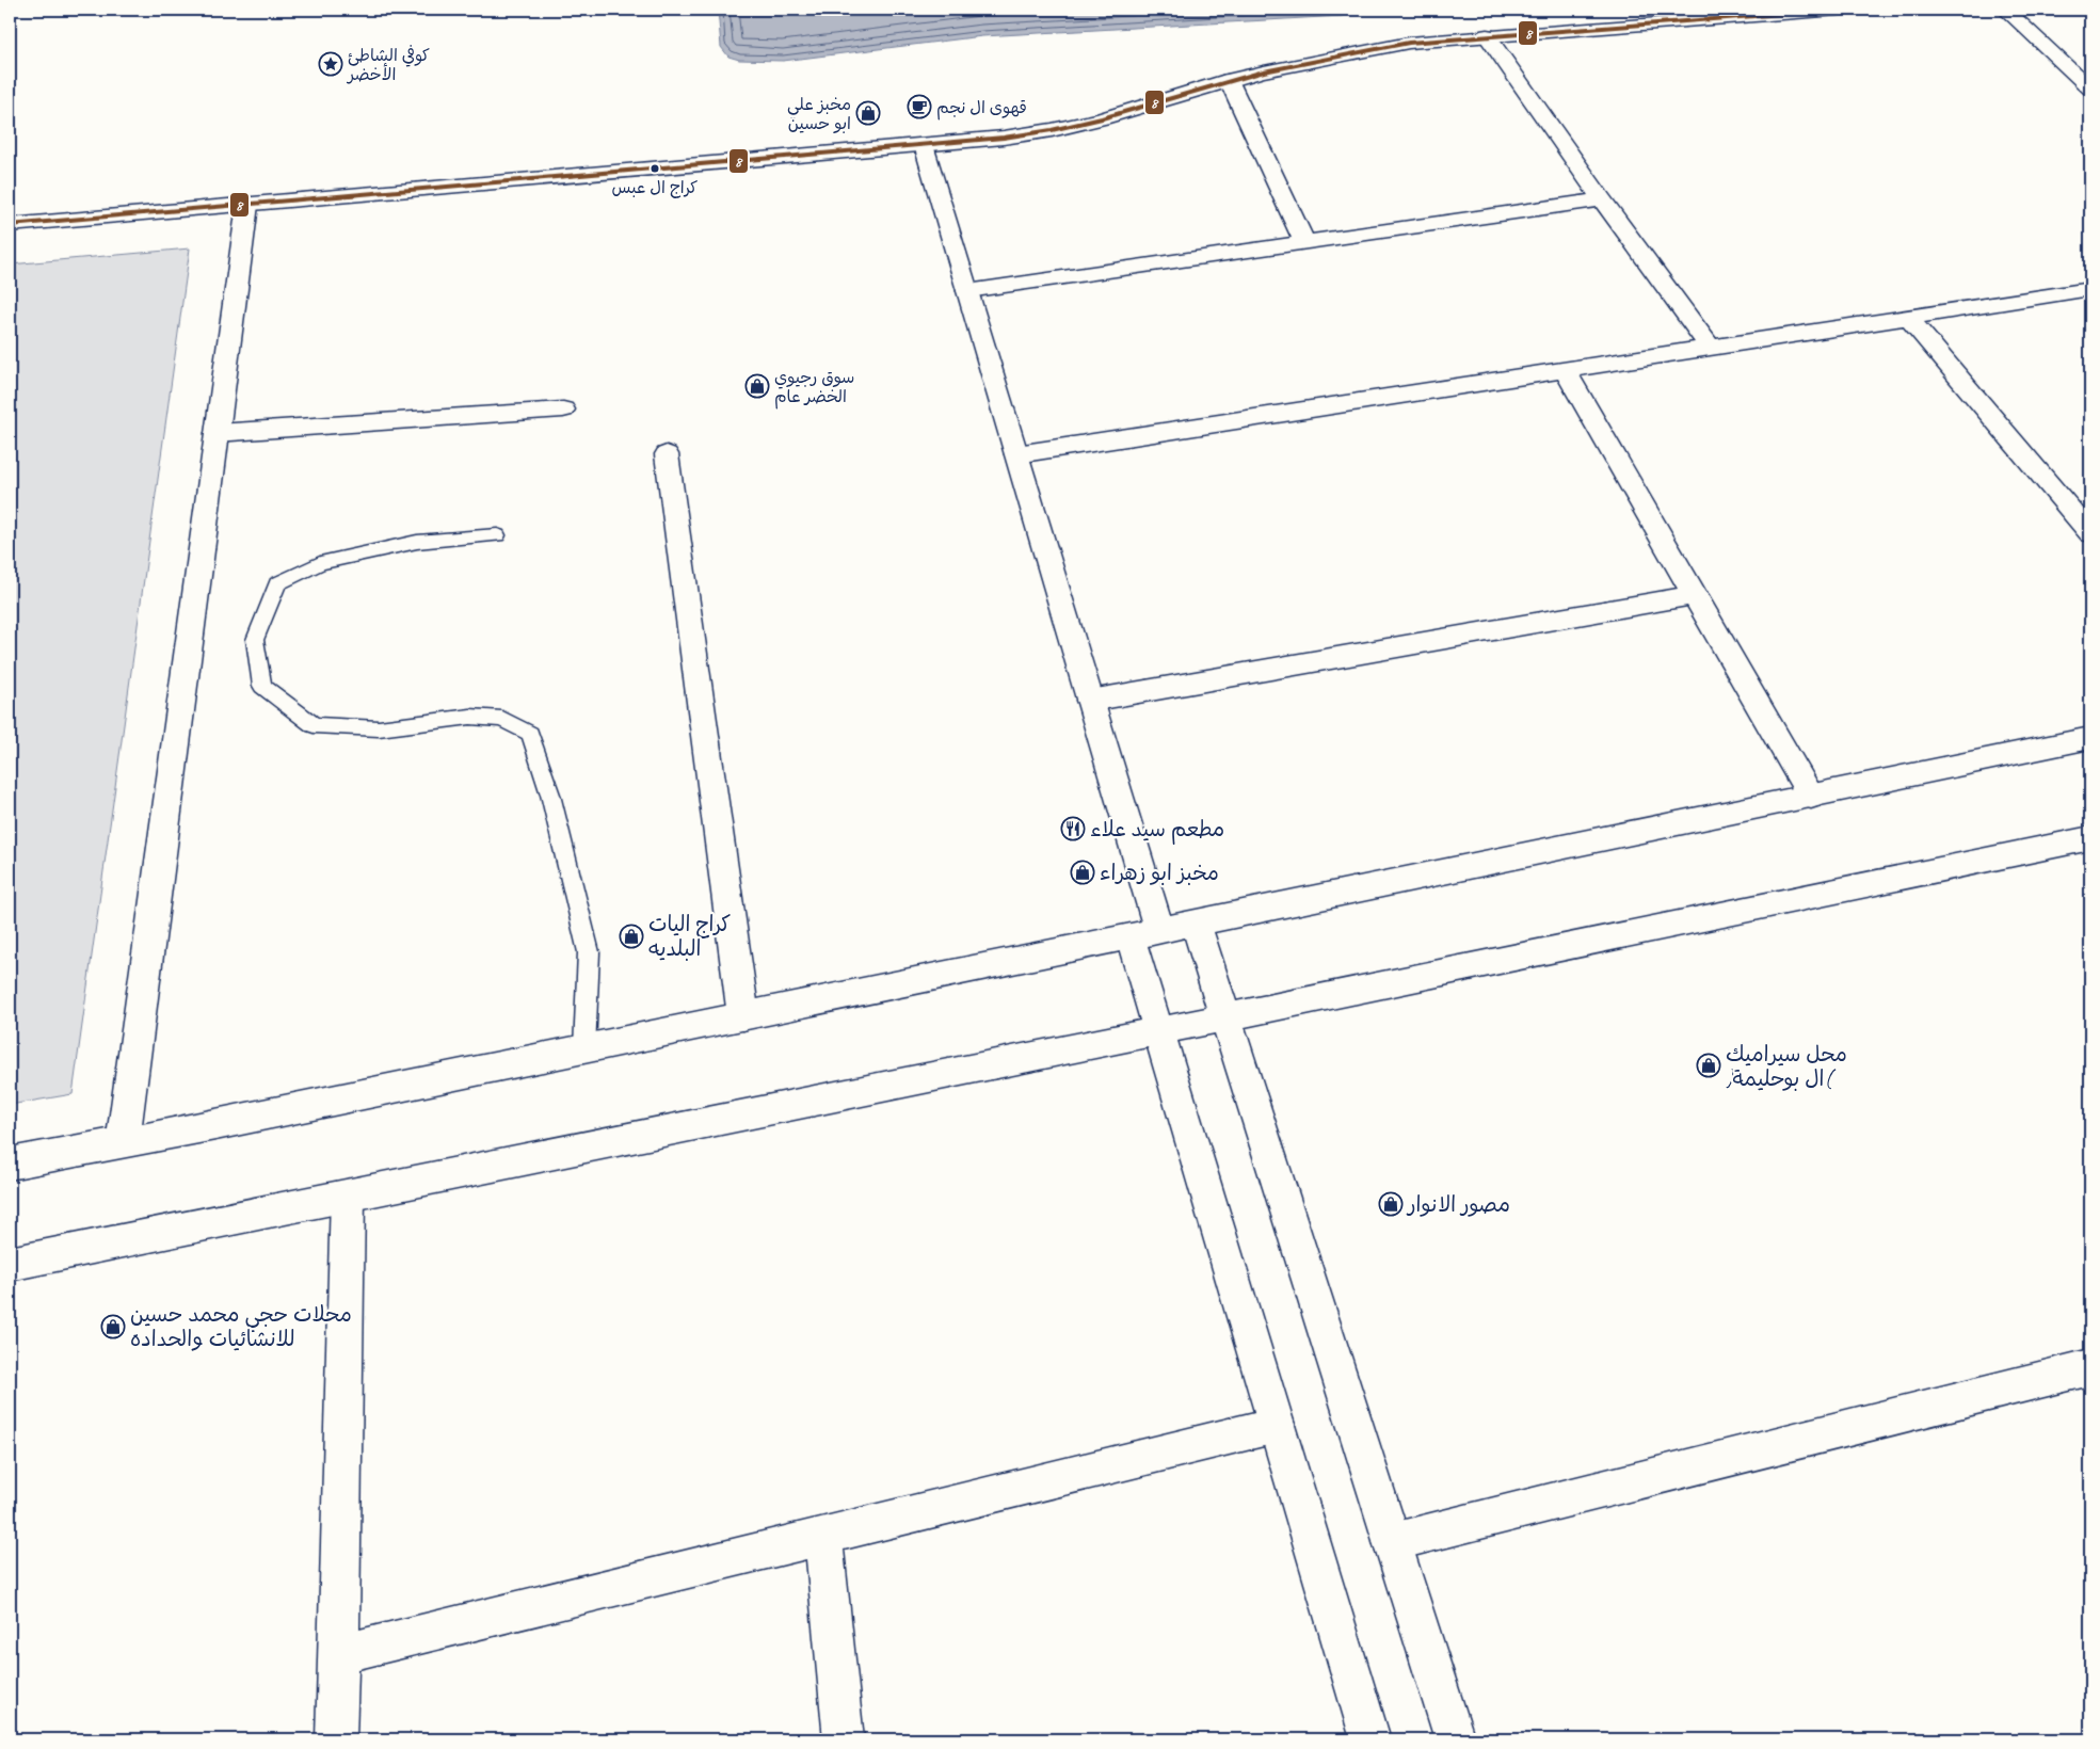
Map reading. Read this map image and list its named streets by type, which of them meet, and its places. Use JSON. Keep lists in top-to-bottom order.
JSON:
{
  "places": {
    "place": ["كوفي الشاطئ الأخضر"],
    "cafe": ["قهوى ال نجم"],
    "shop": [
      "مخبز علي ابو حسين",
      "سوق رجيوي الخضر عام",
      "مخبز ابو زهراء",
      "كراج اليات البلديه",
      "محل سيراميك )ال بوحليمة(",
      "مصور الانوار",
      "محلات حجي محمد حسين للانشائيات والحداده"
    ],
    "other": ["كراج ال عبس"],
    "restaurant": ["مطعم سيد علاء"]
  },
  "lines": ["transit line 8"]
}
